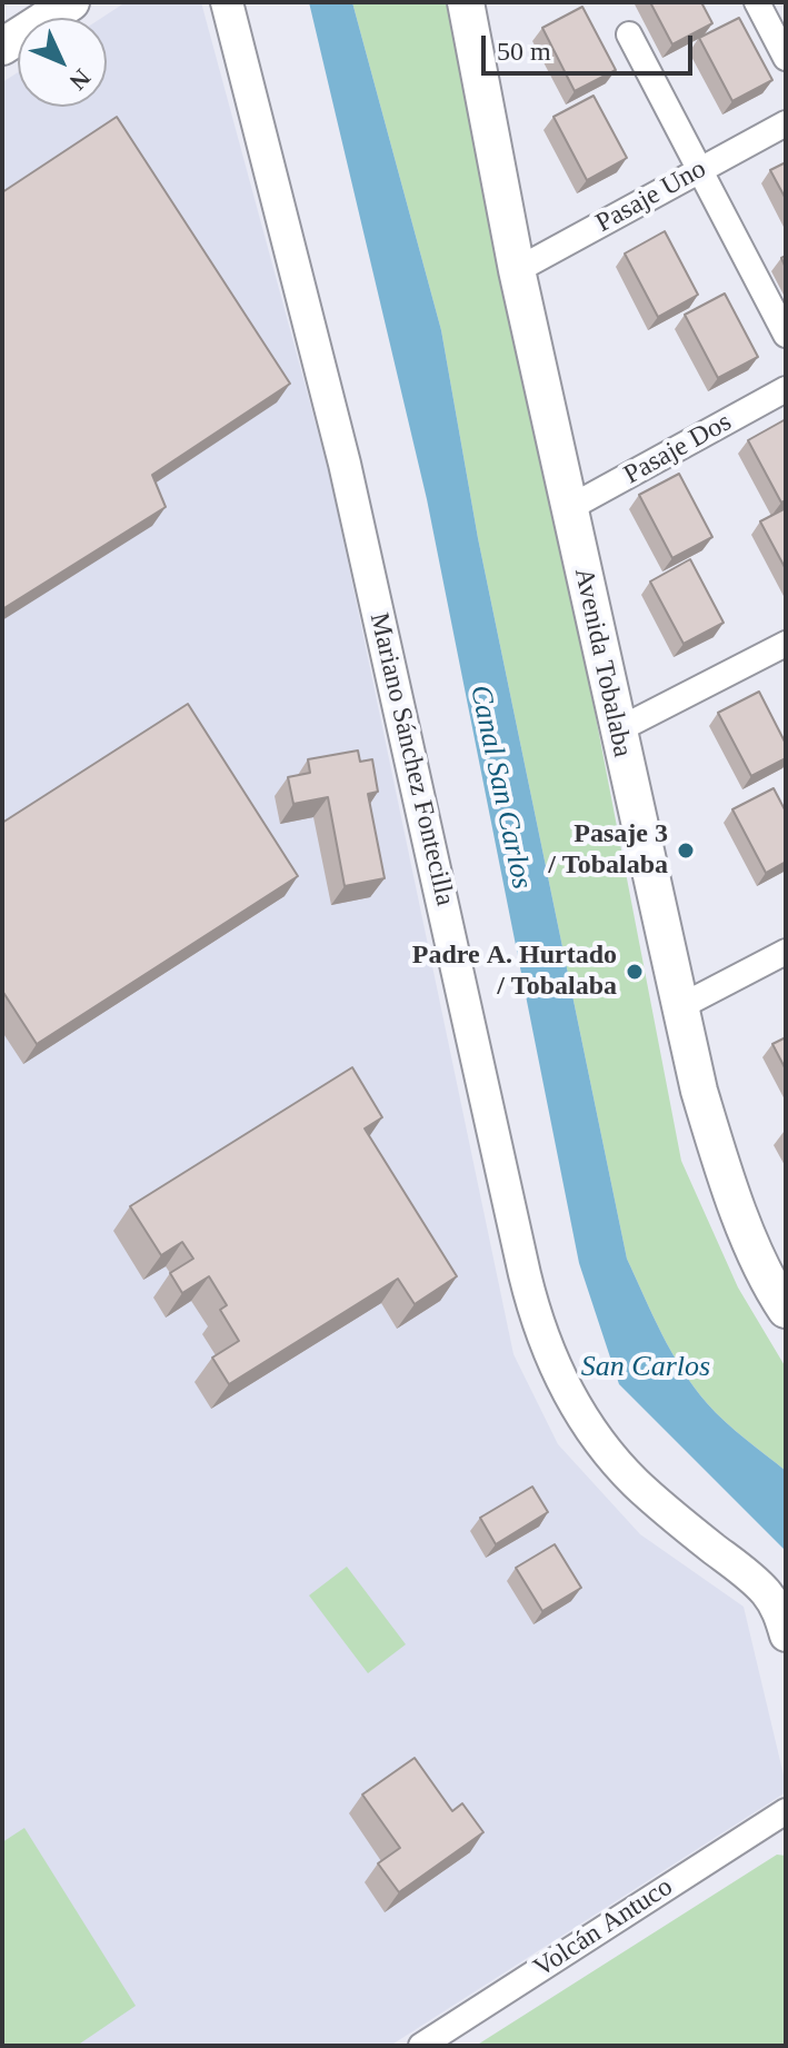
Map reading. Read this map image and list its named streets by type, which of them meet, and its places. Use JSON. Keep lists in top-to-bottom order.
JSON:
{
  "streets": {
    "main road": ["Avenida Tobalaba"],
    "street": [
      "Pasaje Uno",
      "Pasaje Dos",
      "Mariano Sánchez Fontecilla",
      "Volcán Antuco"
    ]
  },
  "crossings": [
    ["Pasaje Uno", "Avenida Tobalaba"],
    ["Pasaje Dos", "Avenida Tobalaba"]
  ],
  "water": ["Canal San Carlos", "San Carlos"],
  "places": ["Pasaje 3 / Tobalaba", "Padre A. Hurtado / Tobalaba"],
  "scale_bar": "50 m",
  "north": "bottom right"
}
